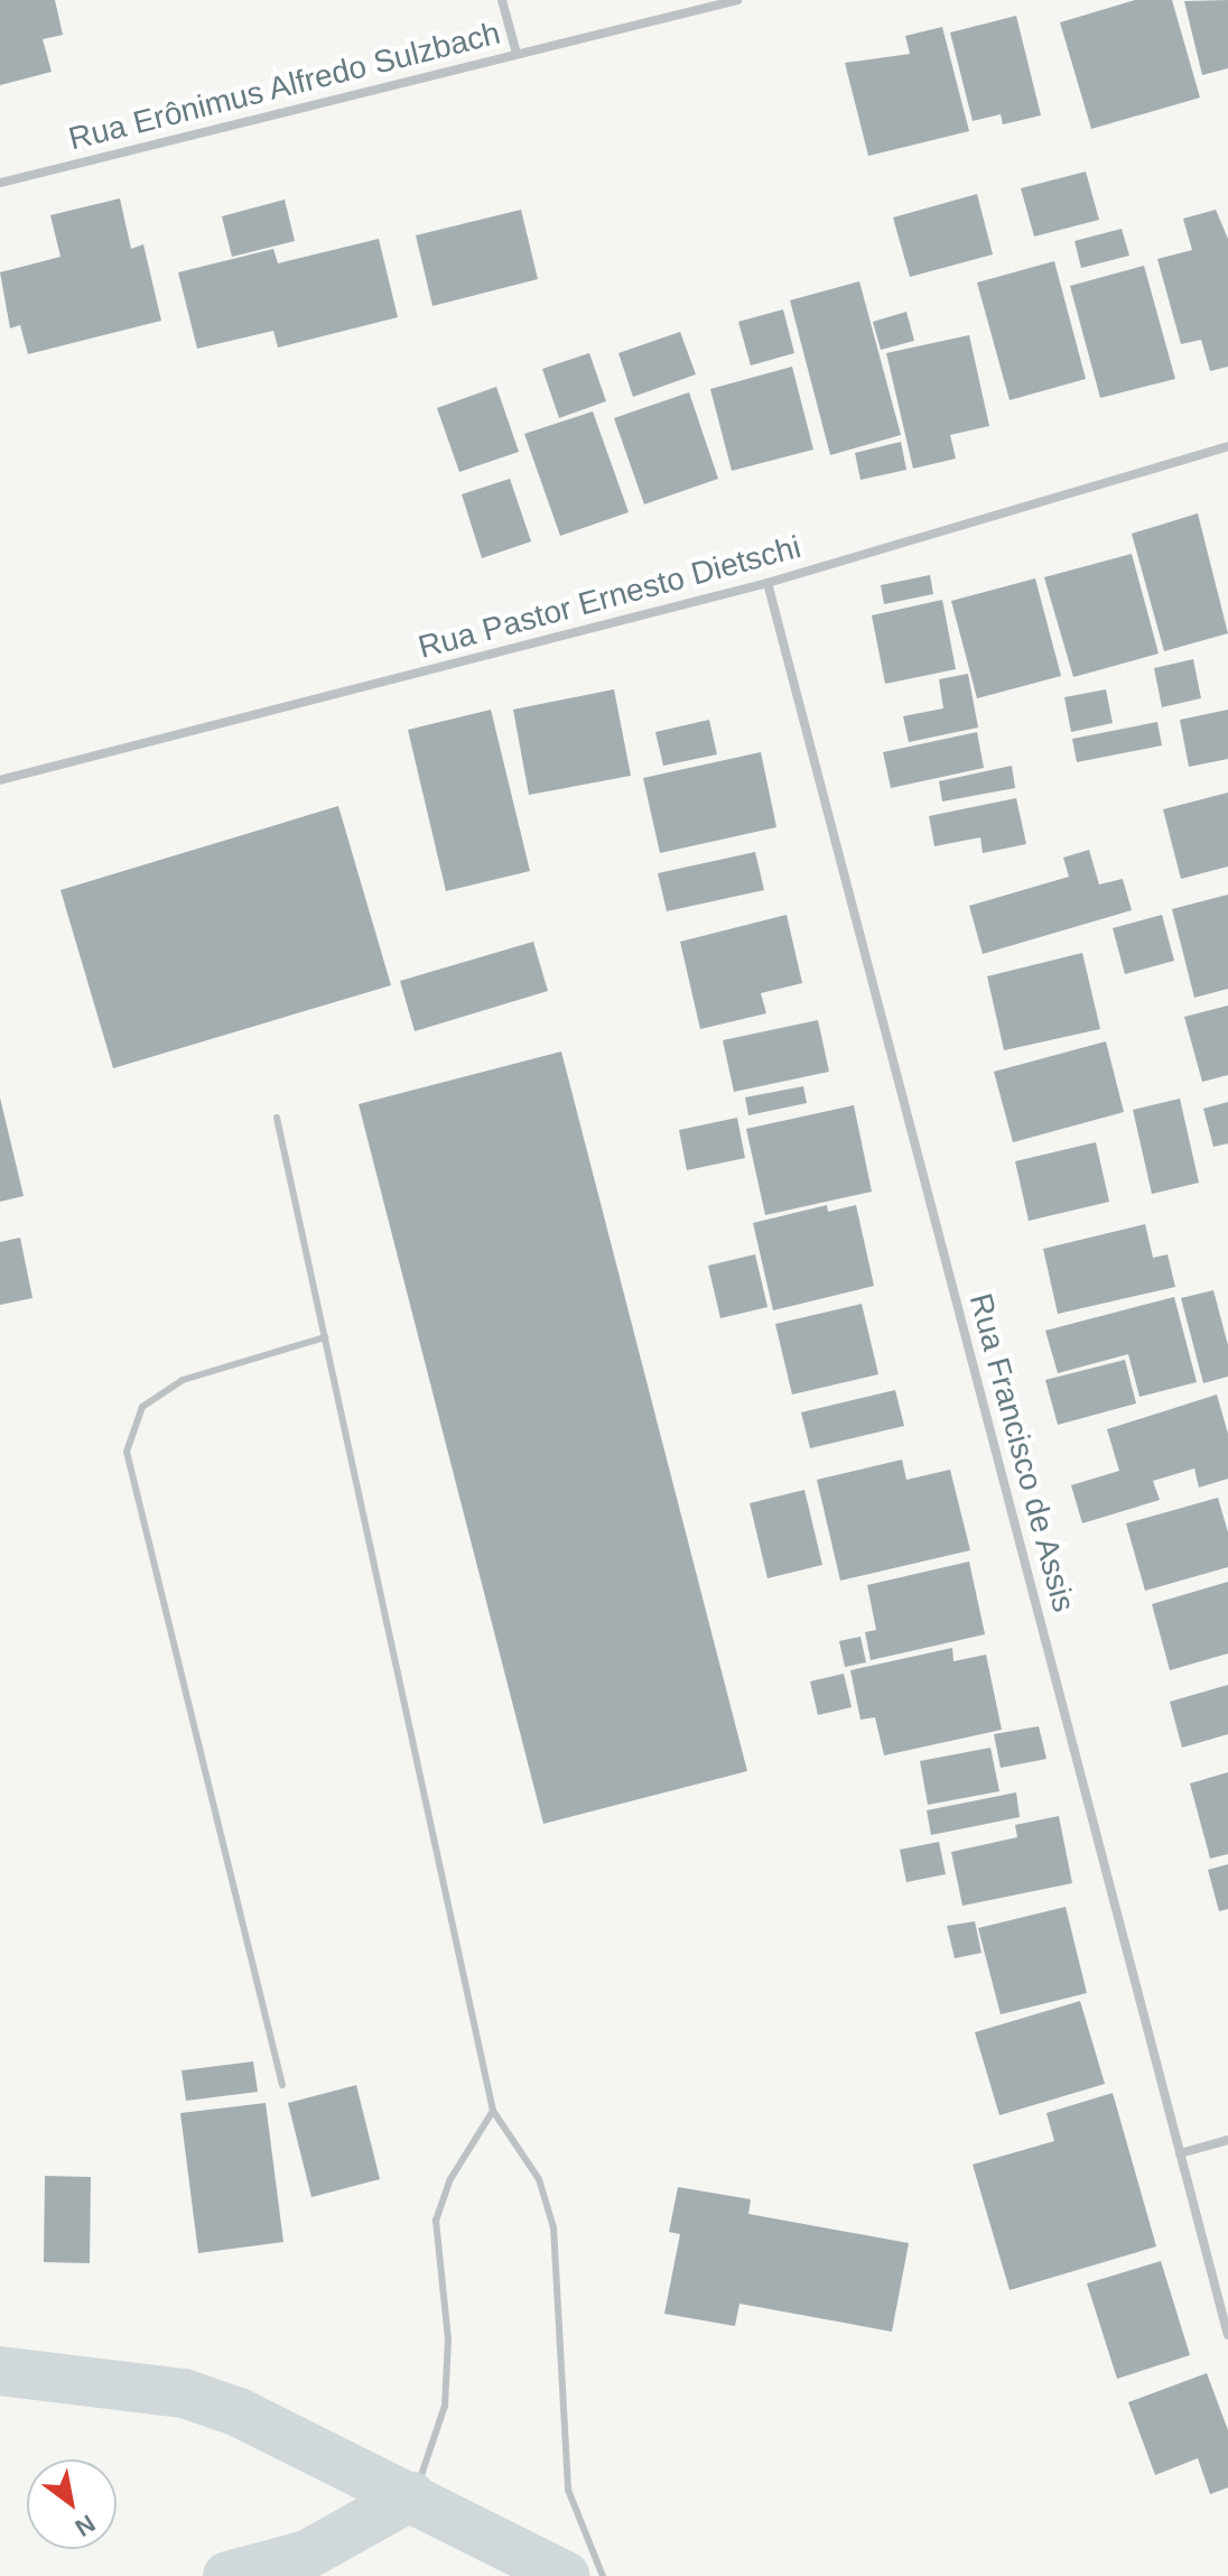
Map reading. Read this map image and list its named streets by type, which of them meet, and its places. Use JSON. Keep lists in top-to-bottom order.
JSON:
{
  "streets": {
    "street": ["Rua Erônimus Alfredo Sulzbach", "Rua Pastor Ernesto Dietschi", "Rua Francisco de Assis"]
  },
  "crossings": [
    ["Rua Pastor Ernesto Dietschi", "Rua Francisco de Assis"]
  ],
  "north": "bottom right"
}
